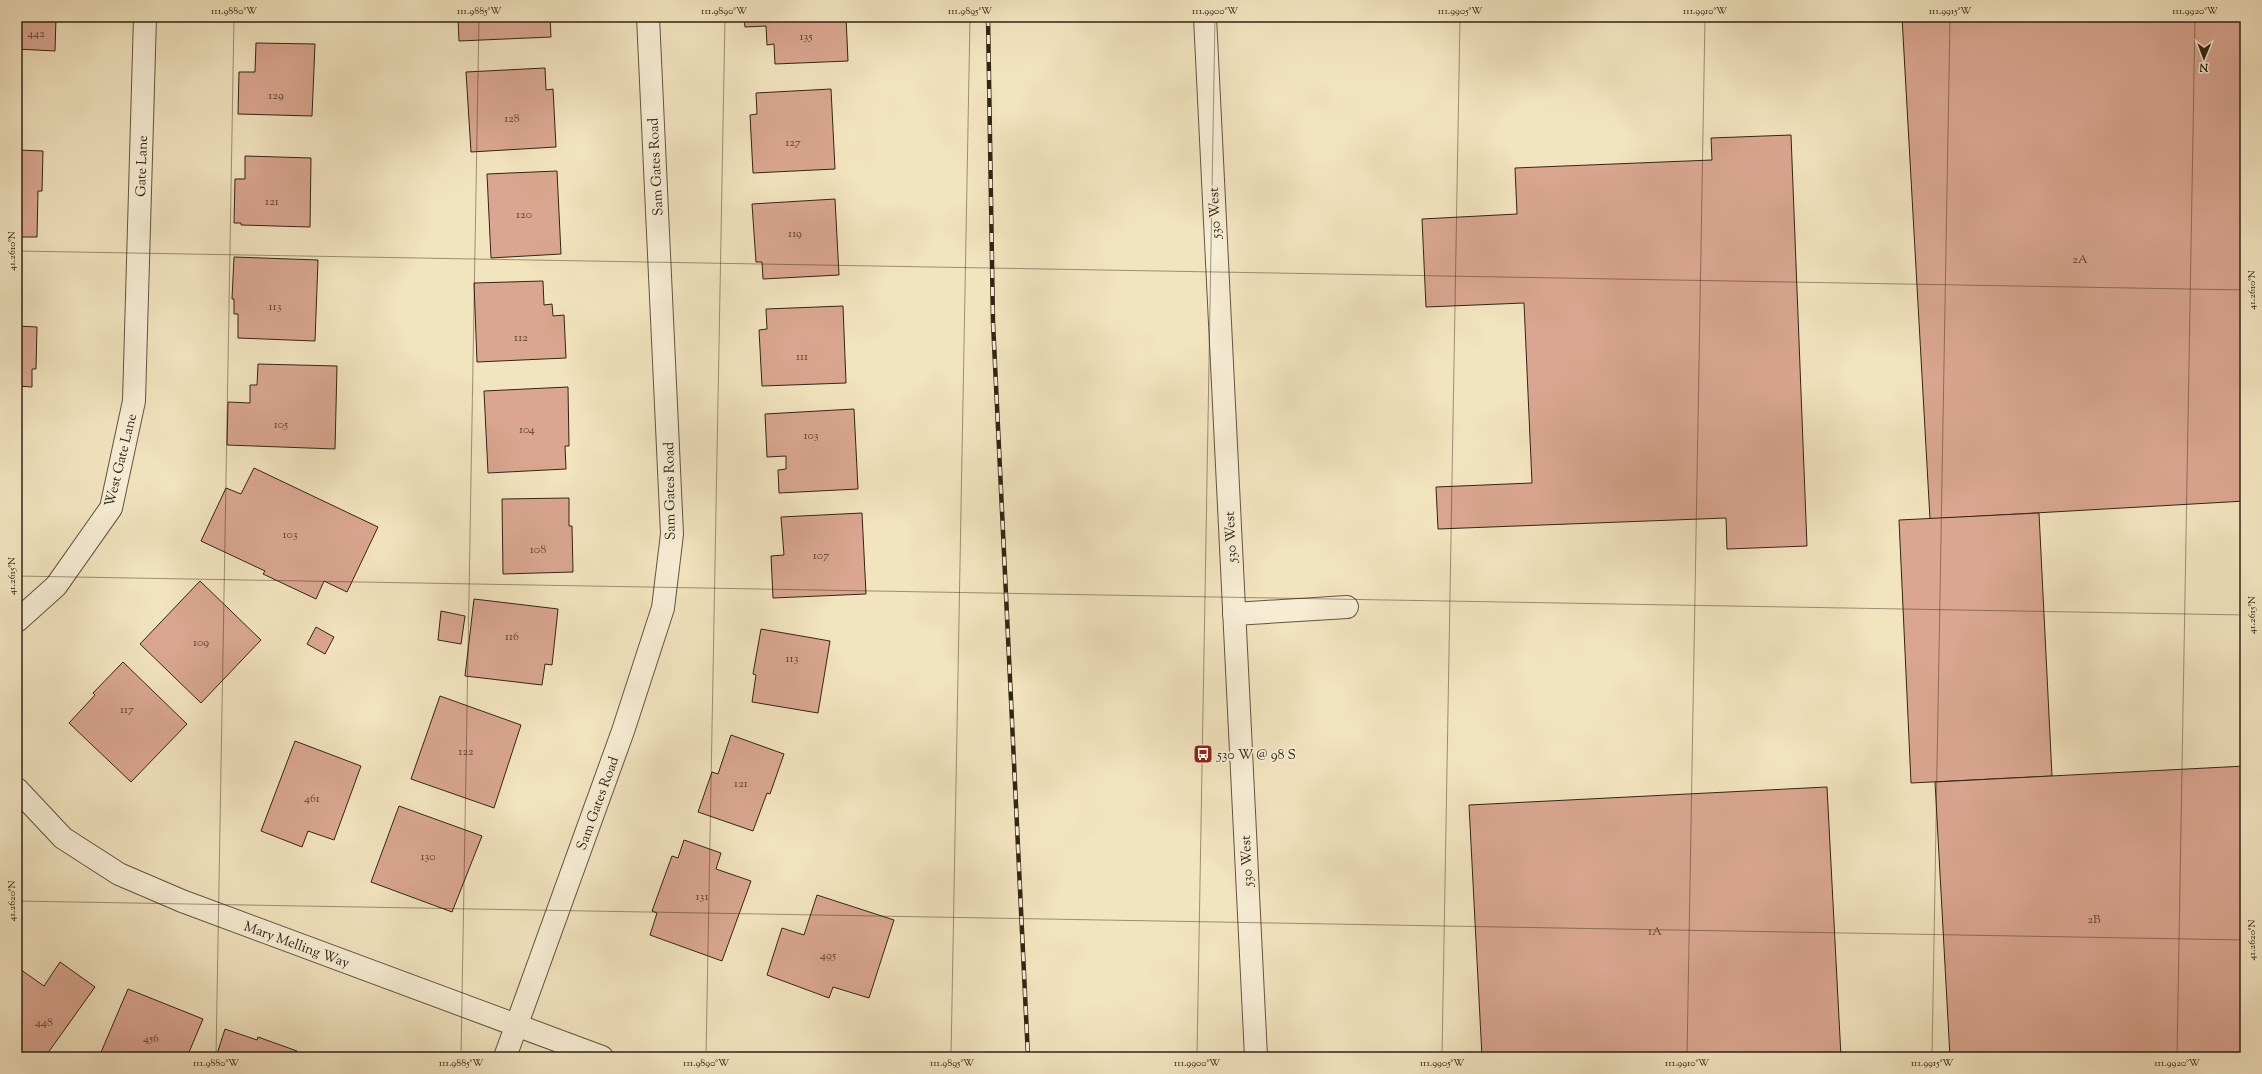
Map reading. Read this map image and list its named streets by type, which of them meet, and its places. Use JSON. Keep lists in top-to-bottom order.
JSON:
{
  "streets": {
    "street": [
      "Gate Lane",
      "Sam Gates Road",
      "530 West",
      "West Gate Lane",
      "Mary Melling Way"
    ]
  },
  "crossings": [
    ["Gate Lane", "West Gate Lane"],
    ["Sam Gates Road", "Mary Melling Way"]
  ],
  "places": {
    "bus stop": ["530 W @ 98 S"]
  },
  "house_numbers": [
    "442",
    "135",
    "129",
    "128",
    "127",
    "121",
    "120",
    "119",
    "2A",
    "113",
    "112",
    "111",
    "105",
    "104",
    "103",
    "103",
    "108",
    "107",
    "116",
    "109",
    "113",
    "117",
    "122",
    "121",
    "461",
    "130",
    "131",
    "2B",
    "1A",
    "495",
    "448",
    "456"
  ],
  "north": "bottom",
  "coordinates": [
    "111.9880°W",
    "111.9885°W",
    "111.9890°W",
    "111.9895°W",
    "111.9900°W",
    "111.9905°W",
    "111.9910°W",
    "111.9915°W",
    "111.9920°W",
    "41.2610°N",
    "41.2615°N",
    "41.2620°N"
  ]
}
